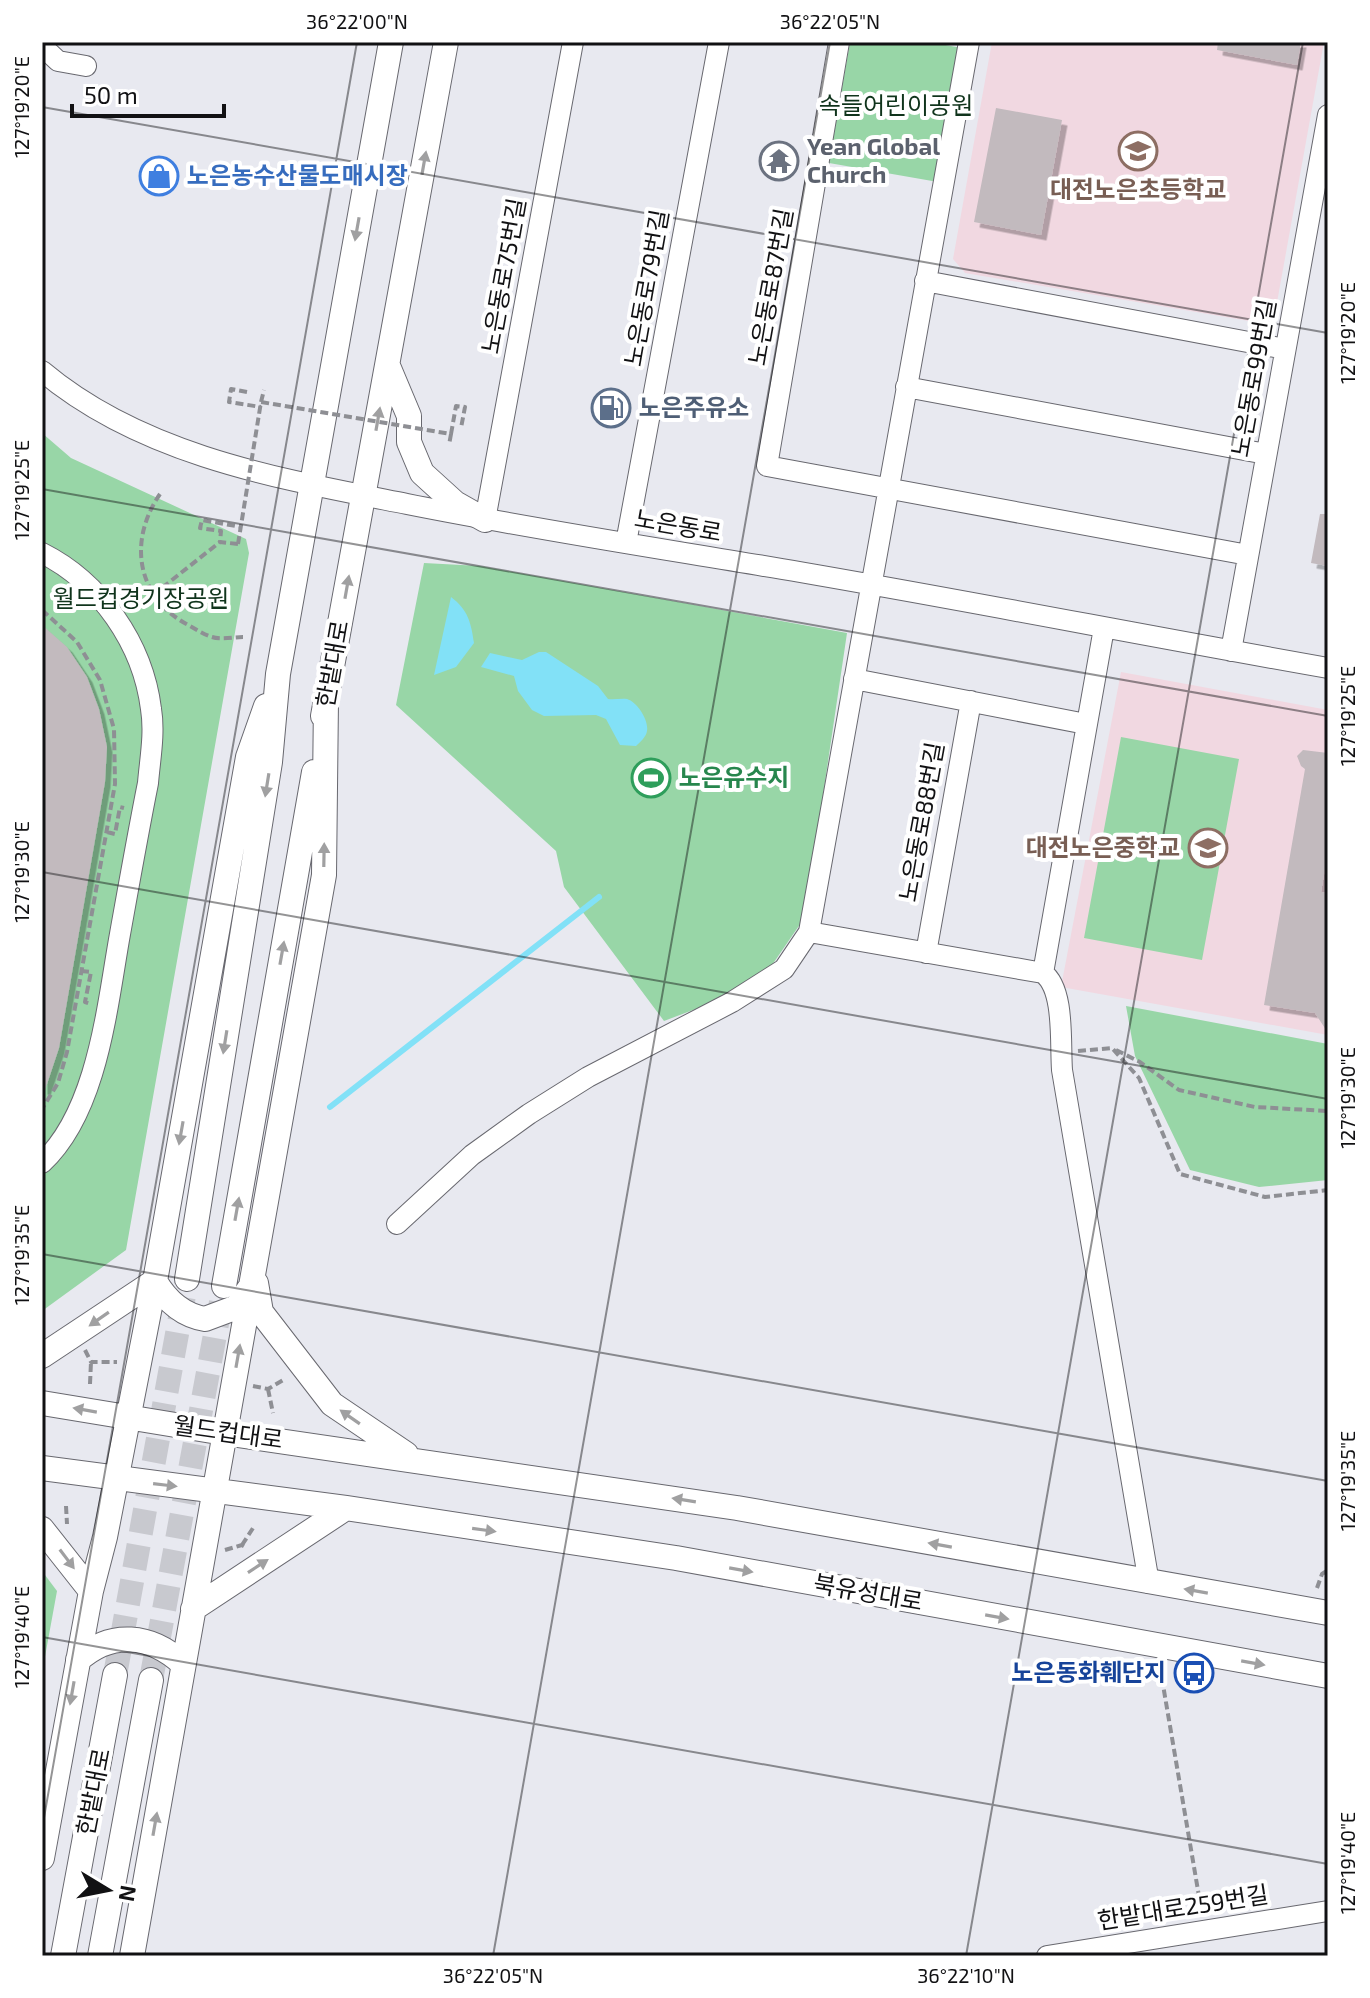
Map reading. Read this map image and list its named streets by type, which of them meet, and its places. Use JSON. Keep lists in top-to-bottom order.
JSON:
{
  "streets": {
    "main road": ["한밭대로", "월드컵대로", "북유성대로"],
    "street": [
      "노은동로75번길",
      "노은동로87번길",
      "노은동로79번길",
      "노은동로99번길",
      "노은동로",
      "노은동로88번길",
      "한밭대로259번길"
    ]
  },
  "crossings": [
    ["노은동로75번길", "노은동로"],
    ["노은동로87번길", "노은동로99번길"],
    ["노은동로79번길", "노은동로"],
    ["노은동로99번길", "노은동로"],
    ["노은동로", "한밭대로"]
  ],
  "parks": ["속들어린이공원", "월드컵경기장공원"],
  "places": {
    "school or university": ["대전노은초등학교", "대전노은중학교"],
    "temple": ["Yean Global Church"],
    "shop": ["노은농수산물도매시장"],
    "fuel station": ["노은주유소"],
    "sports": ["노은유수지"],
    "bus stop": ["노은동화훼단지"]
  },
  "scale_bar": "50 m",
  "north": "right",
  "coordinates": [
    "36°22'00\"N",
    "36°22'05\"N",
    "127°19'20\"E",
    "127°19'25\"E",
    "127°19'30\"E",
    "127°19'35\"E",
    "127°19'40\"E",
    "36°22'10\"N"
  ]
}
